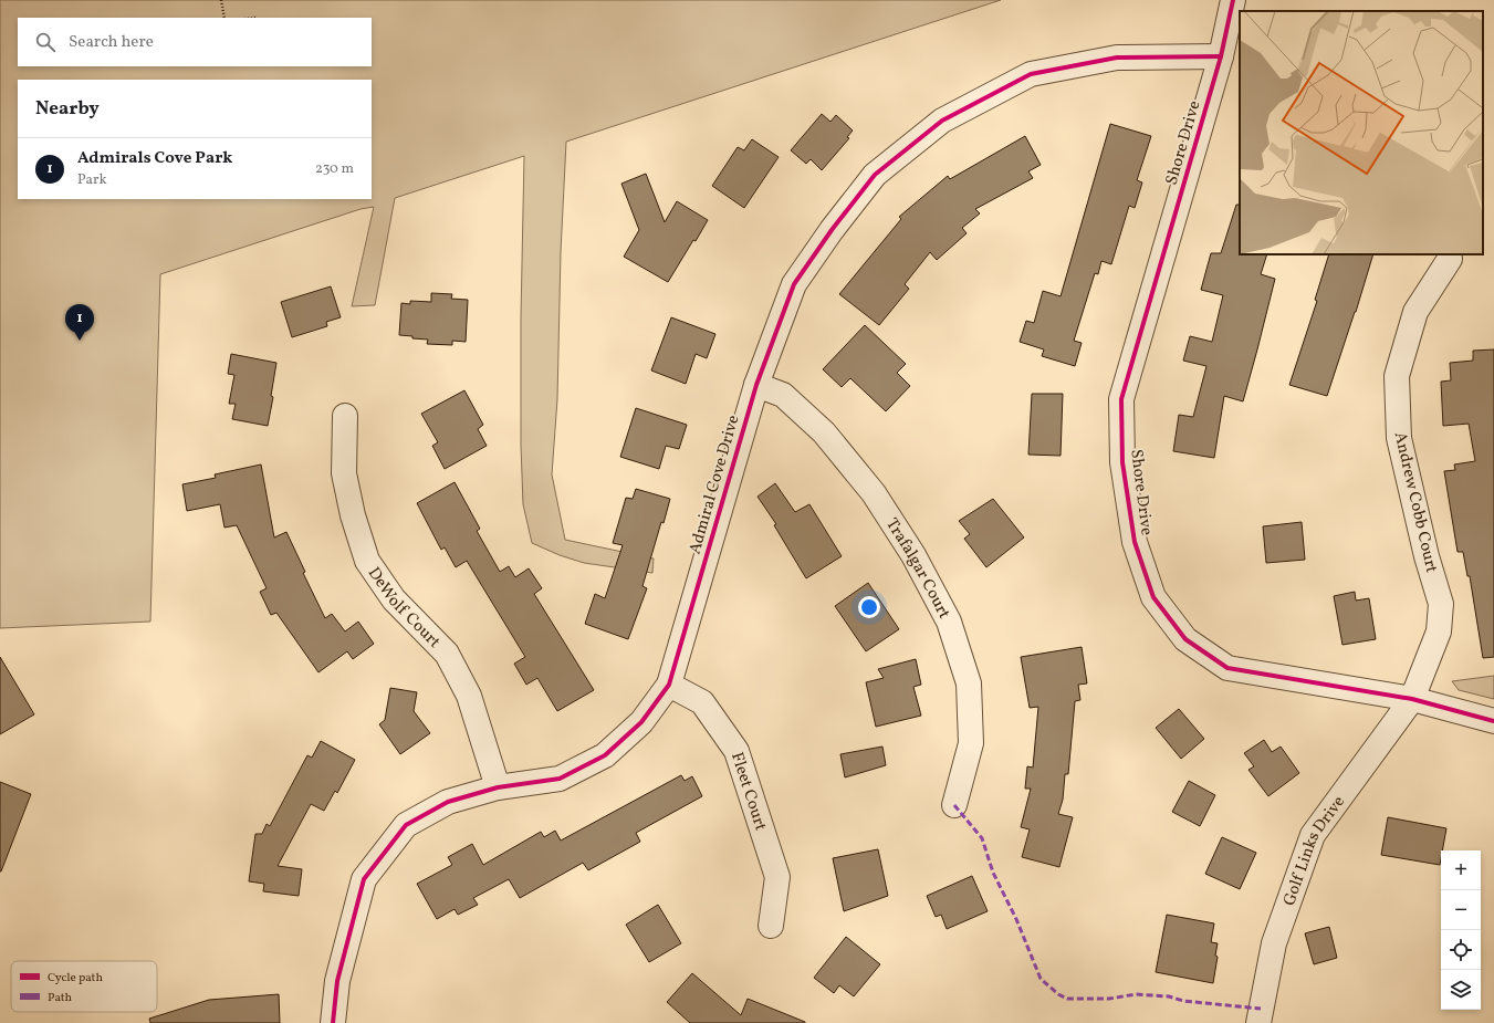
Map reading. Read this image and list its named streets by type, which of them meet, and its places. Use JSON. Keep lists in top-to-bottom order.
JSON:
{
  "streets": {
    "street": [
      "Shore Drive",
      "Admiral Cove Drive",
      "Andrew Cobb Court",
      "Trafalgar Court",
      "DeWolf Court",
      "Fleet Court",
      "Golf Links Drive"
    ]
  },
  "crossings": [
    ["Shore Drive", "Admiral Cove Drive"],
    ["Shore Drive", "Andrew Cobb Court"],
    ["Shore Drive", "Golf Links Drive"],
    ["Admiral Cove Drive", "Trafalgar Court"],
    ["Admiral Cove Drive", "DeWolf Court"],
    ["Admiral Cove Drive", "Fleet Court"],
    ["Andrew Cobb Court", "Golf Links Drive"]
  ],
  "legend": ["Cycle path", "Path"],
  "page": {
    "search": "Search here",
    "heading": "Nearby",
    "list": [
      {
        "mark": "1",
        "name": "Admirals Cove Park",
        "note": "Park",
        "value": "230 m"
      }
    ],
    "pins": "1",
    "map_buttons": ["+", "−"]
  }
}
